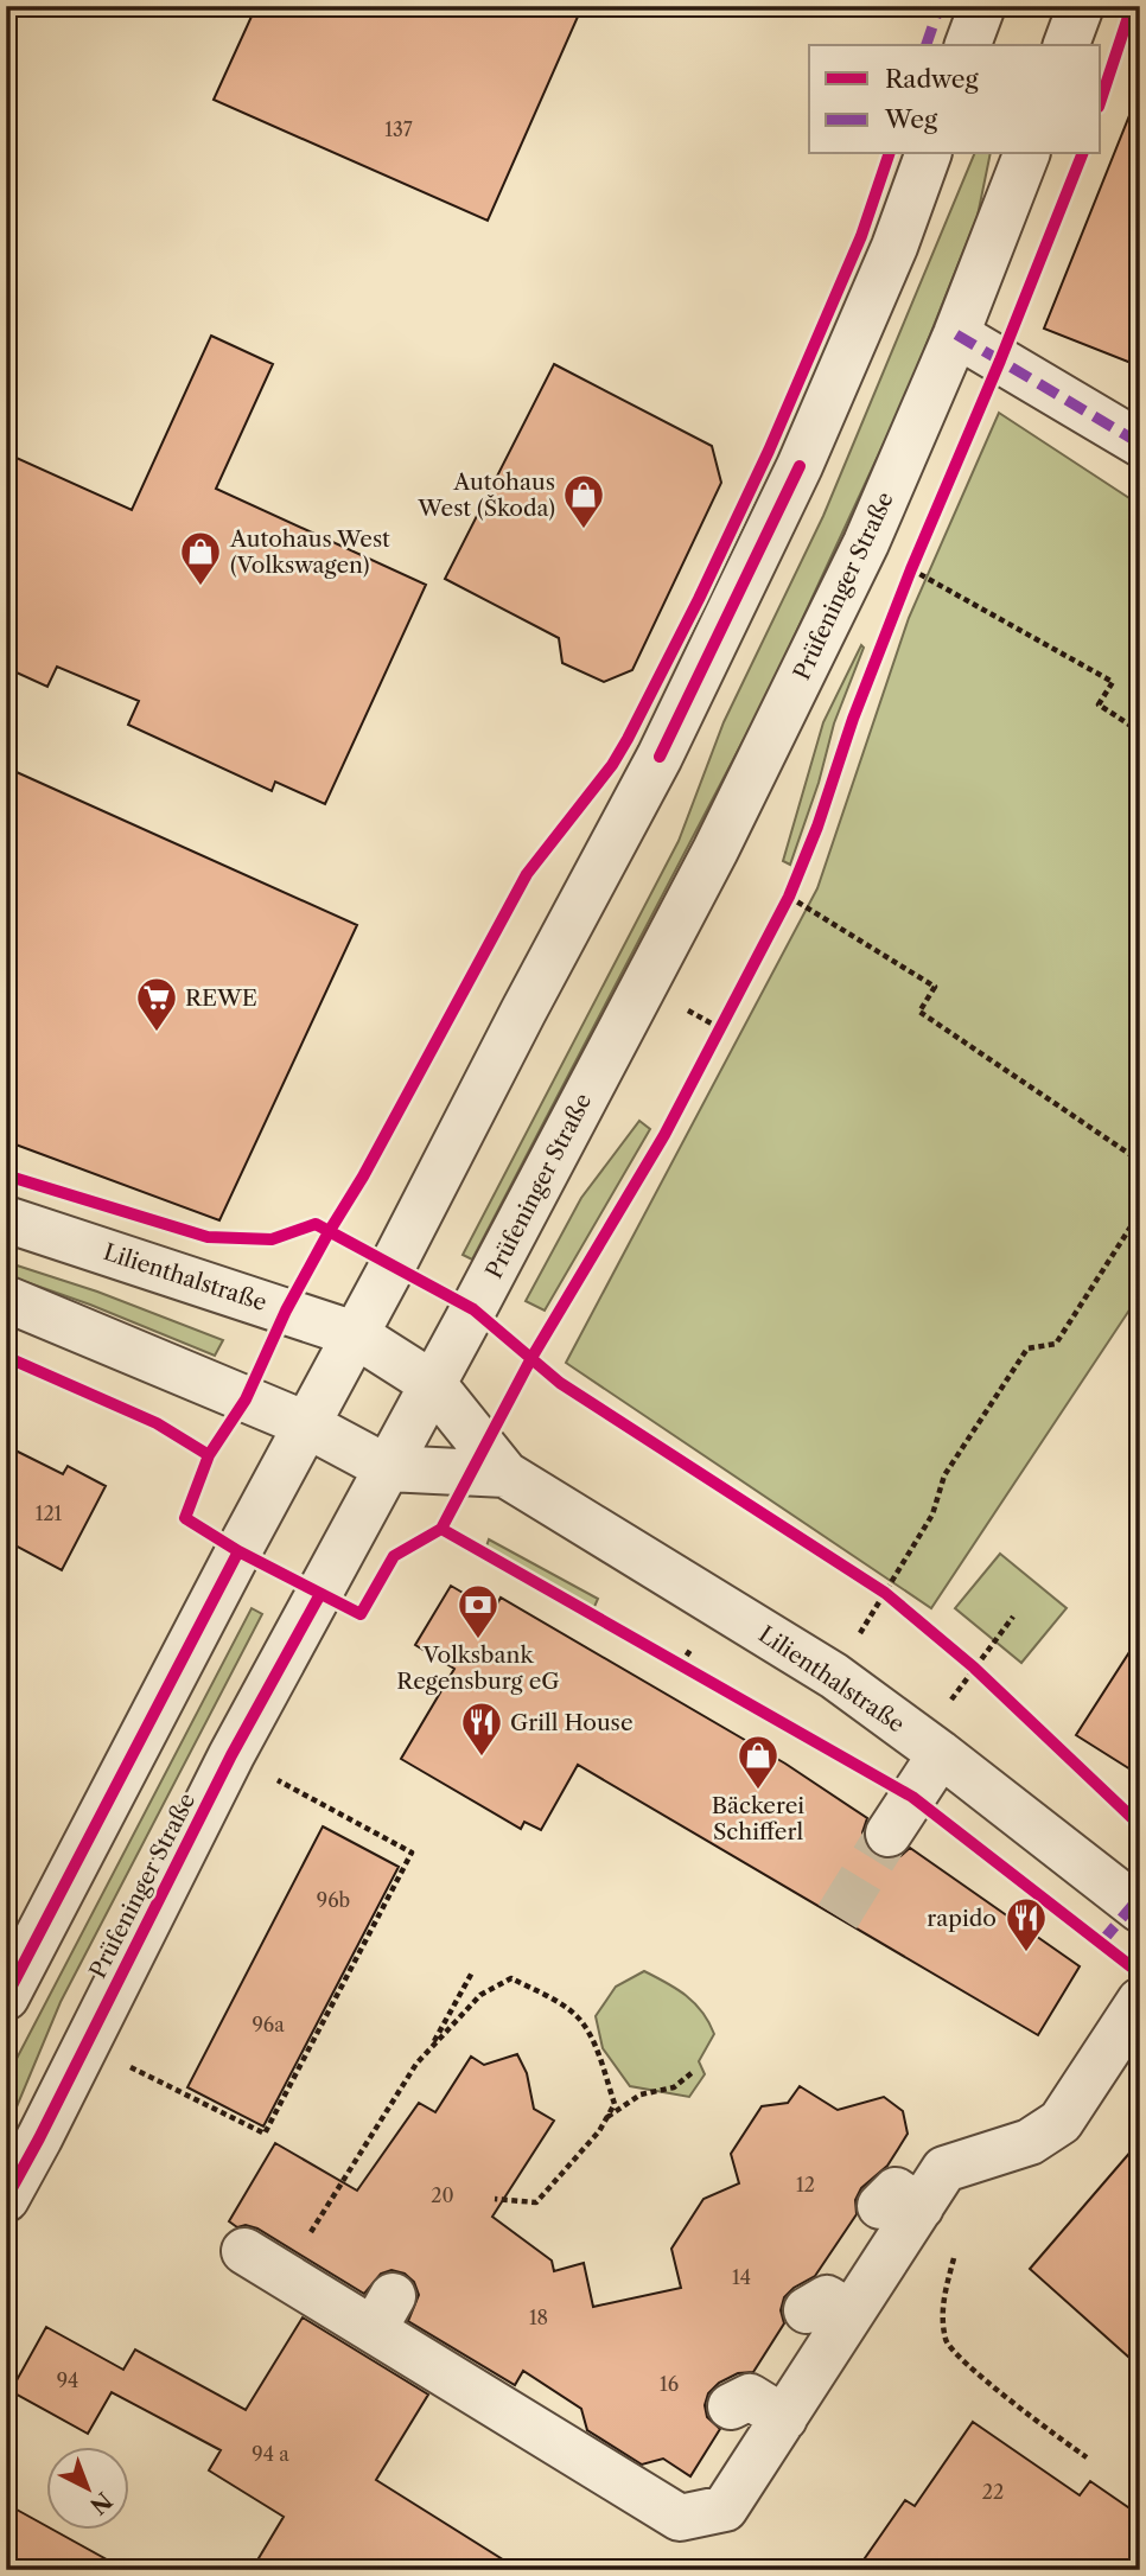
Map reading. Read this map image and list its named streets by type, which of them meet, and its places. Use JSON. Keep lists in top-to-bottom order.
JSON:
{
  "streets": {
    "street": ["Prüfeninger Straße", "Lilienthalstraße"]
  },
  "crossings": [
    ["Prüfeninger Straße", "Lilienthalstraße"]
  ],
  "places": {
    "shop": ["Autohaus West (Škoda)", "Autohaus West (Volkswagen)", "Bäckerei Schifferl"],
    "supermarket": ["REWE"],
    "bank": ["Volksbank Regensburg eG"],
    "restaurant": ["Grill House", "rapido"]
  },
  "house_numbers": [
    "137",
    "121",
    "96b",
    "96a",
    "12",
    "20",
    "14",
    "18",
    "94",
    "16",
    "94 a",
    "22"
  ],
  "legend": ["Radweg", "Weg"],
  "north": "bottom right"
}
